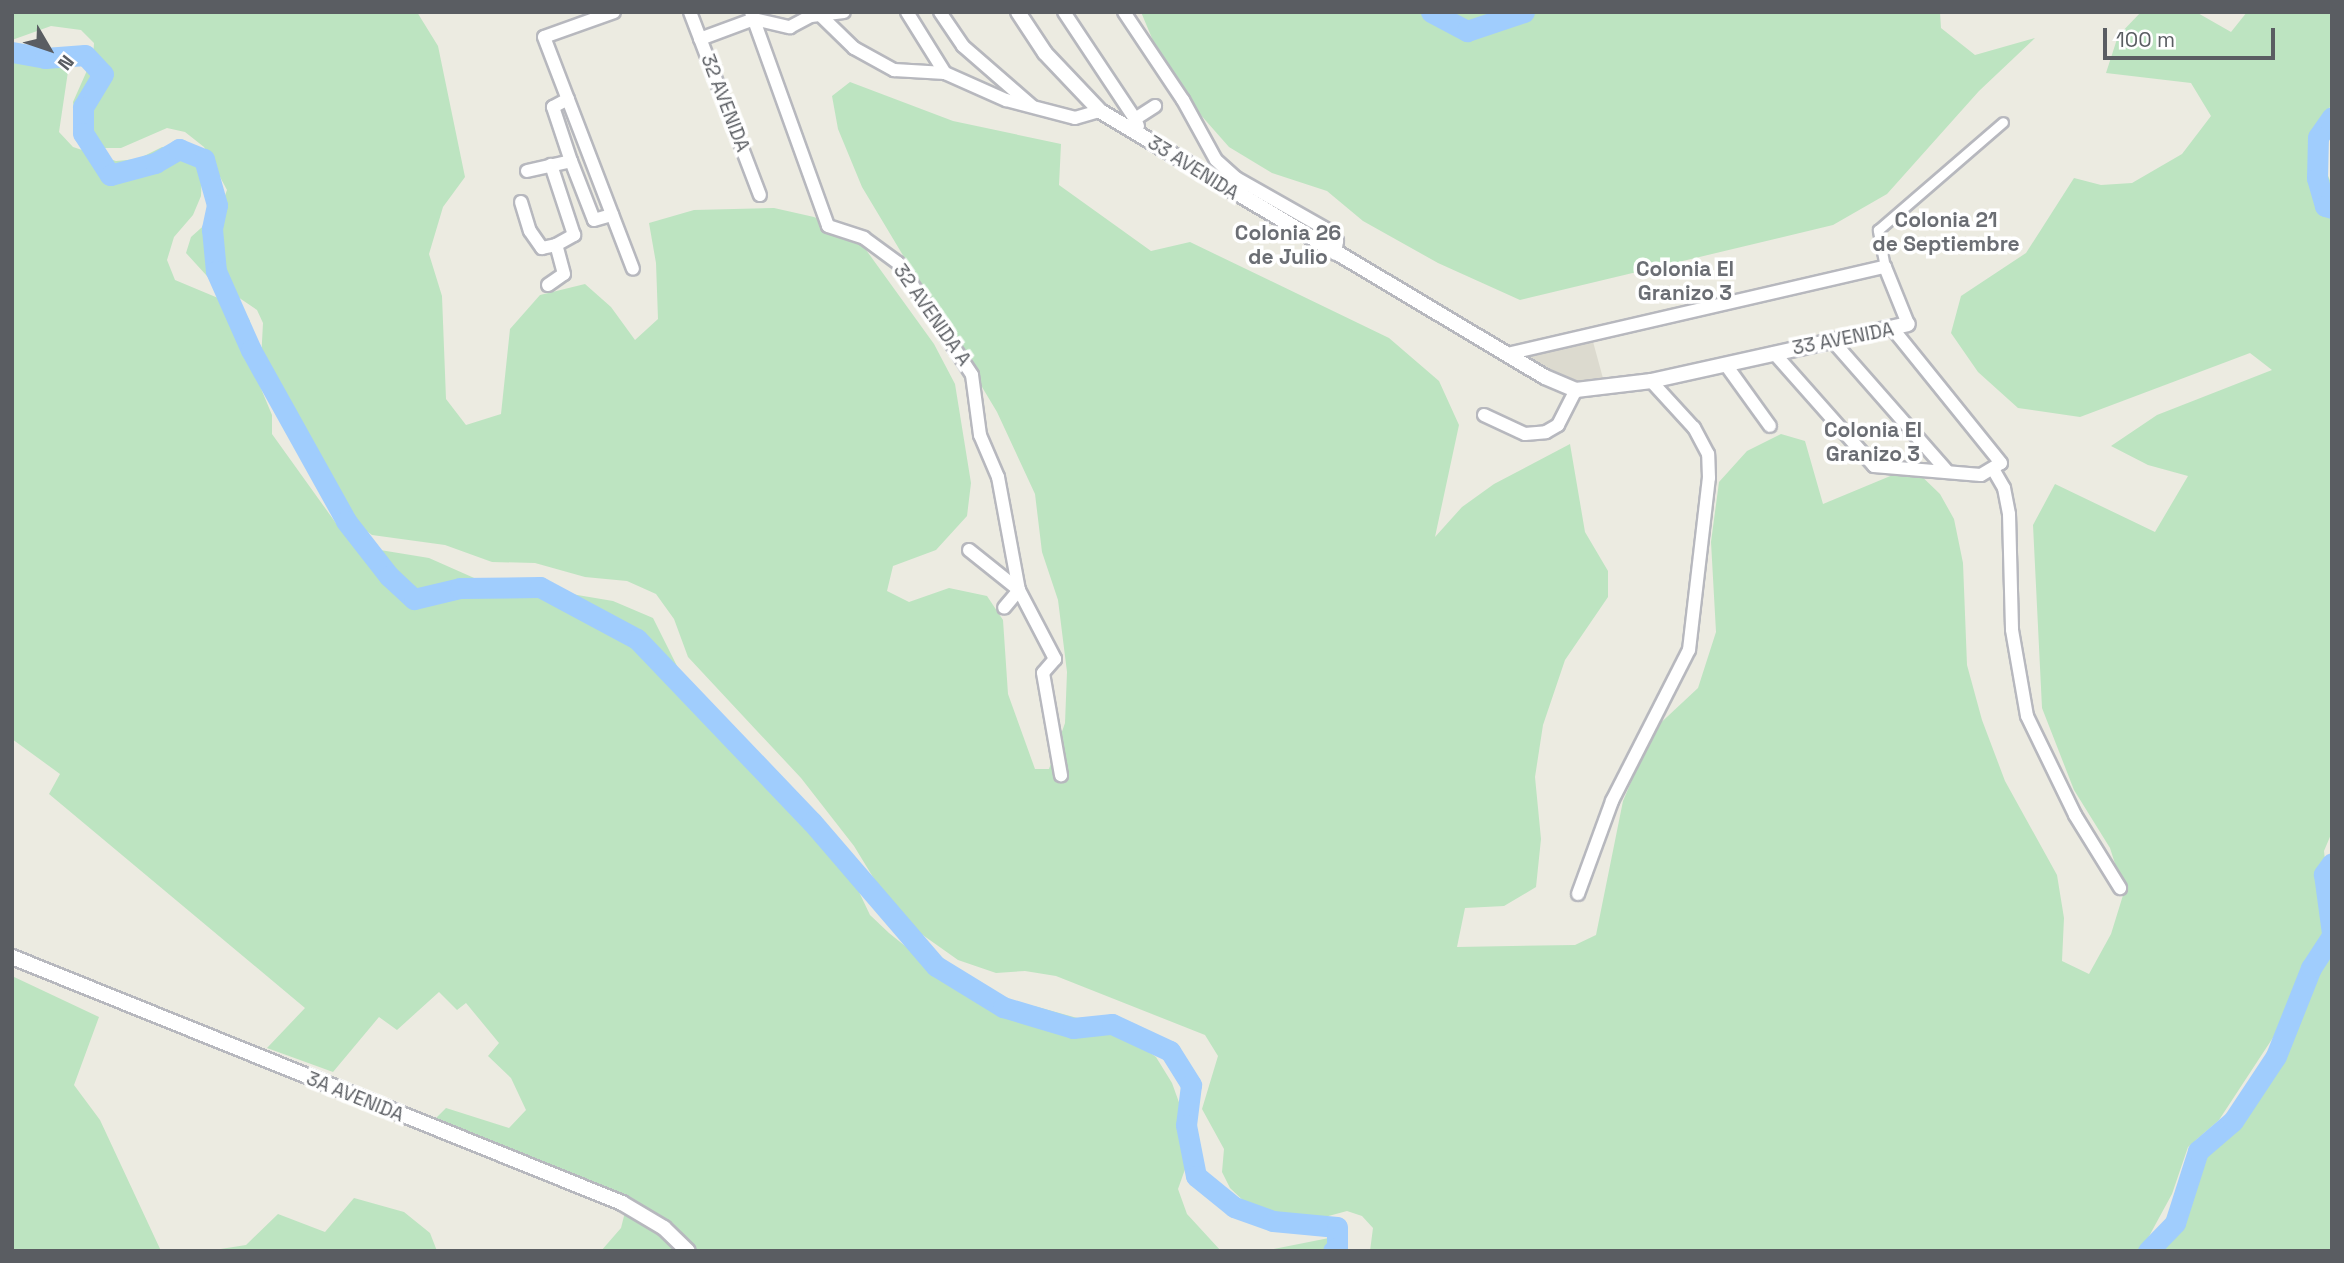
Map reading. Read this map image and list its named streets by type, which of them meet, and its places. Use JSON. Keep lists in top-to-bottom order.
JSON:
{
  "streets": {
    "street": [
      "32 AVENIDA",
      "33 AVENIDA",
      "32 AVENIDA A",
      "3A AVENIDA"
    ]
  },
  "districts": [
    "Colonia 21 de Septiembre",
    "Colonia 26 de Julio",
    "Colonia El Granizo 3",
    "Colonia El Granizo 3"
  ],
  "scale_bar": "100 m",
  "north": "bottom right"
}
